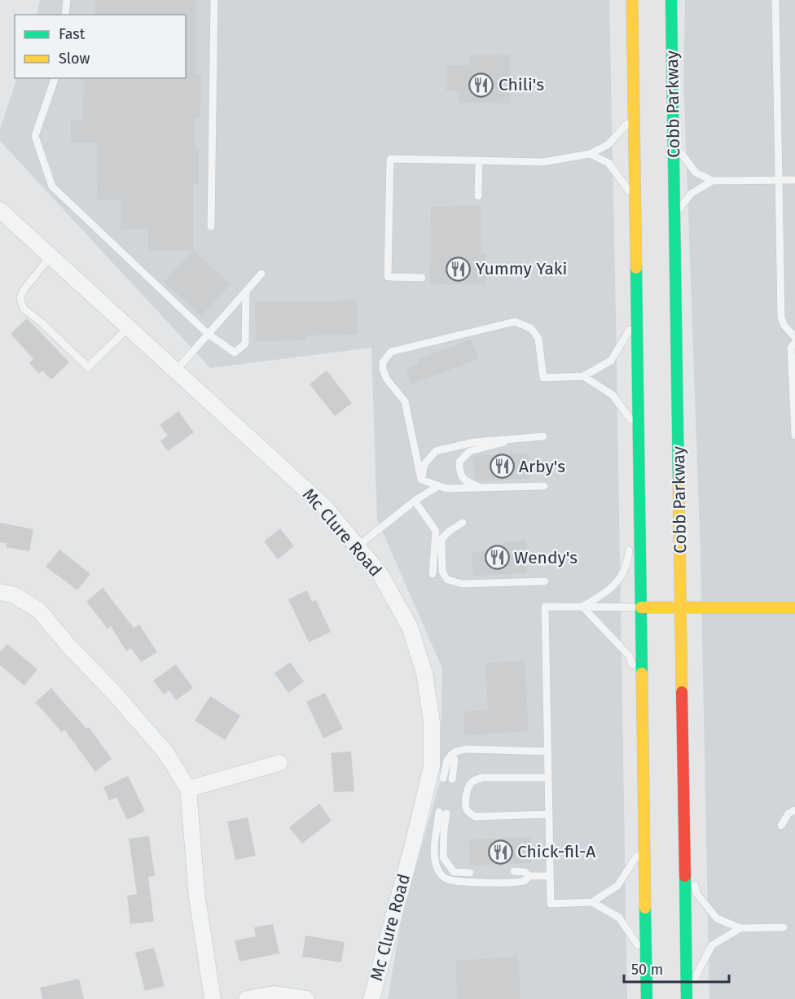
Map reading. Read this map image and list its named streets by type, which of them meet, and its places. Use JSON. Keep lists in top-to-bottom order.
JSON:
{
  "streets": {
    "main road": ["Cobb Parkway"],
    "street": ["Mc Clure Road"]
  },
  "places": {
    "restaurant": [
      "Chili's",
      "Yummy Yaki",
      "Arby's",
      "Wendy's",
      "Chick-fil-A"
    ]
  },
  "legend": ["Fast", "Slow"],
  "scale_bar": "50 m"
}
